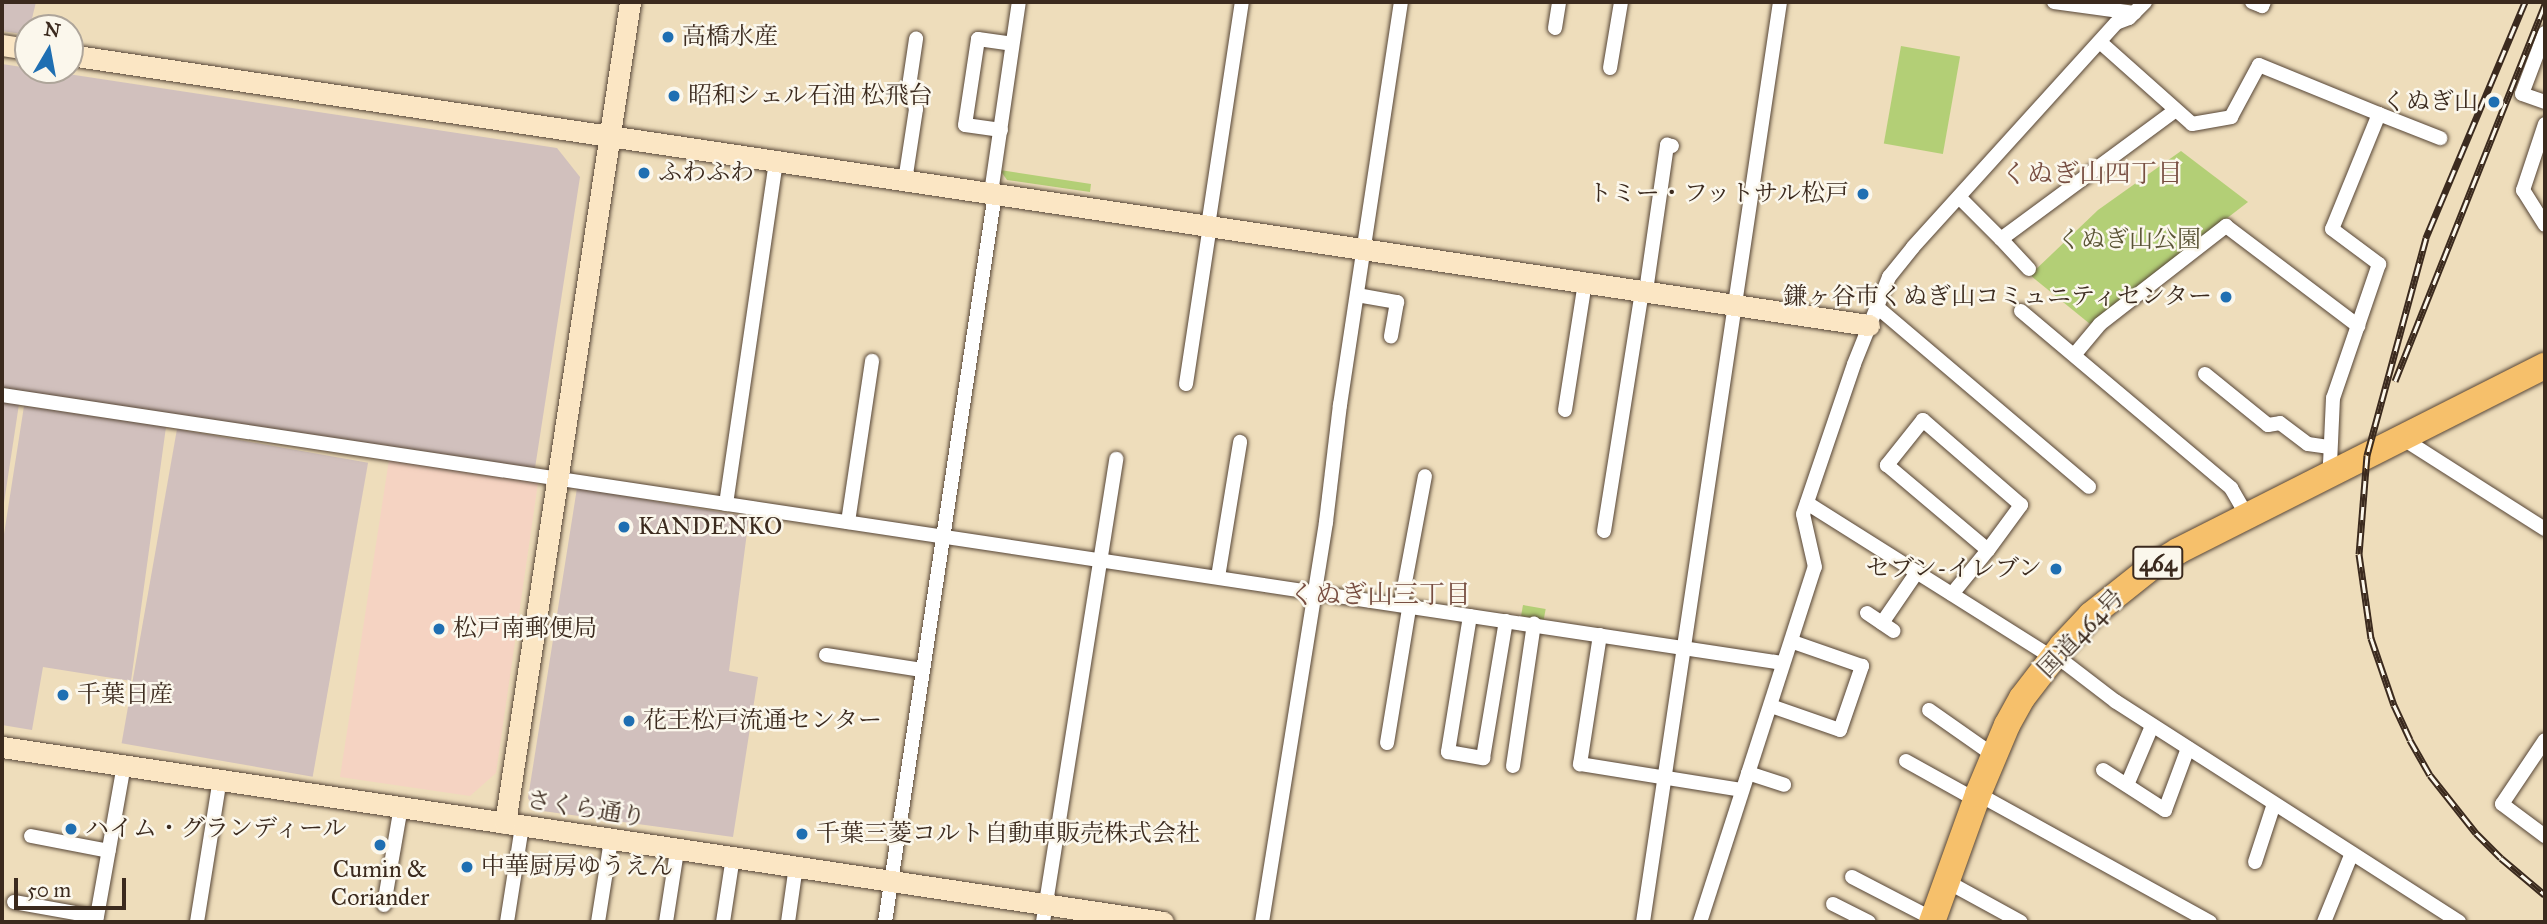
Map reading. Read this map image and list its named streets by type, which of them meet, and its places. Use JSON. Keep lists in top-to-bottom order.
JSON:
{
  "streets": {
    "highway": ["464", "国道464号"],
    "street": ["さくら通り"]
  },
  "districts": ["くぬぎ山四丁目", "くぬぎ山三丁目"],
  "parks": ["くぬぎ山公園"],
  "places": [
    "高橋水産",
    "昭和シェル石油 松飛台",
    "くぬぎ山",
    "ふわふわ",
    "トミー・フットサル松戸",
    "鎌ヶ谷市くぬぎ山コミュニティセンター",
    "KANDENKO",
    "セブン-イレブン",
    "松戸南郵便局",
    "千葉日産",
    "花王松戸流通センター",
    "ハイム・グランディール",
    "千葉三菱コルト自動車販売株式会社",
    "Cumin & Coriander",
    "中華厨房ゆうえん"
  ],
  "scale_bar": "50 m",
  "north": "top"
}
